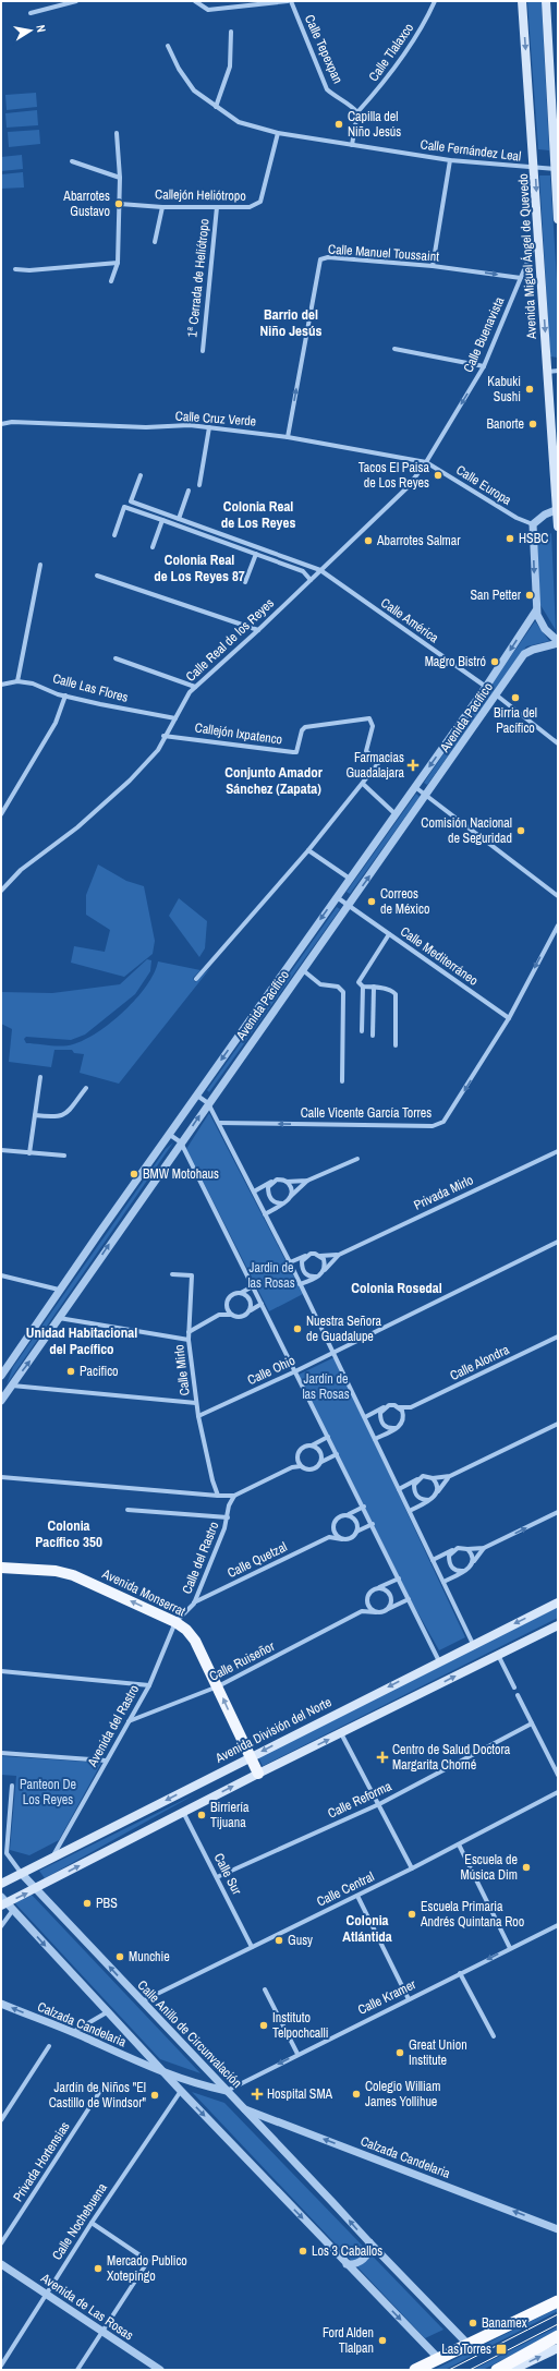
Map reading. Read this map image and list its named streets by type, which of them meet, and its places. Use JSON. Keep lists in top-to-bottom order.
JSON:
{
  "streets": {
    "main road": ["Avenida Miguel Ángel de Quevedo", "Avenida Monserrat", "Avenida División del Norte"],
    "street": [
      "Calle Tepexpan",
      "Calle Tlalaxco",
      "Calle Fernández Leal",
      "Callejón Heliótropo",
      "Calle Manuel Toussaint",
      "1ª Cerrada de Heliótropo",
      "Calle Buenavista",
      "Calle Cruz Verde",
      "Calle Europa",
      "Calle América",
      "Calle Real de los Reyes",
      "Calle Las Flores",
      "Avenida Pacífico",
      "Callejón Ixpatenco",
      "Calle Mediterráneo",
      "Calle Vicente García Torres",
      "Privada Mirlo",
      "Calle Alondra",
      "Calle Mirlo",
      "Calle Ohio",
      "Calle del Rastro",
      "Calle Quetzal",
      "Calle Ruiseñor",
      "Avenida del Rastro",
      "Calle Reforma",
      "Calle Sur",
      "Calle Central",
      "Calle Kramer",
      "Calzada Candelaria",
      "Calle Anillo de Circunvalación",
      "Privada Hortensias",
      "Calle Nochebuena",
      "Avenida de Las Rosas"
    ]
  },
  "crossings": [
    ["Calle Tepexpan", "Calle Tlalaxco"],
    ["Calle Fernández Leal", "Callejón Heliótropo"],
    ["Calle Fernández Leal", "Avenida Miguel Ángel de Quevedo"],
    ["Callejón Heliótropo", "1ª Cerrada de Heliótropo"],
    ["Calle Manuel Toussaint", "Calle Buenavista"],
    ["Calle Manuel Toussaint", "Calle Cruz Verde"],
    ["Avenida Miguel Ángel de Quevedo", "Calle Buenavista"],
    ["Calle Buenavista", "Calle Cruz Verde"],
    ["Calle Buenavista", "Calle Europa"],
    ["Calle Buenavista", "Calle Real de los Reyes"],
    ["Calle Cruz Verde", "Calle Europa"],
    ["Calle Cruz Verde", "Calle Real de los Reyes"],
    ["Calle Europa", "Calle Real de los Reyes"],
    ["Calle América", "Calle Real de los Reyes"],
    ["Calle América", "Avenida Pacífico"],
    ["Calle Real de los Reyes", "Calle Las Flores"],
    ["Calle Real de los Reyes", "Callejón Ixpatenco"],
    ["Avenida Pacífico", "Calle Mediterráneo"],
    ["Calle Mediterráneo", "Calle Vicente García Torres"],
    ["Calle Mirlo", "Calle Ohio"],
    ["Calle del Rastro", "Calle Quetzal"],
    ["Calle del Rastro", "Avenida Monserrat"],
    ["Calle del Rastro", "Avenida del Rastro"],
    ["Avenida Monserrat", "Calle Ruiseñor"],
    ["Avenida Monserrat", "Avenida del Rastro"],
    ["Avenida Monserrat", "Avenida División del Norte"],
    ["Calle Ruiseñor", "Avenida del Rastro"],
    ["Avenida del Rastro", "Avenida División del Norte"],
    ["Avenida División del Norte", "Calle Anillo de Circunvalación"],
    ["Calle Reforma", "Calle Sur"],
    ["Calle Sur", "Calle Central"],
    ["Calle Central", "Calle Anillo de Circunvalación"],
    ["Calle Kramer", "Calzada Candelaria"],
    ["Calle Kramer", "Calle Anillo de Circunvalación"],
    ["Calzada Candelaria", "Calle Anillo de Circunvalación"],
    ["Calle Nochebuena", "Avenida de Las Rosas"]
  ],
  "one_way": [
    "Calle Buenavista",
    "Calle Vicente García Torres",
    "Avenida Monserrat",
    "Calle Kramer",
    "Calzada Candelaria"
  ],
  "districts": [
    "Barrio del Niño Jesús",
    "Colonia Real de Los Reyes",
    "Colonia Real de Los Reyes 87",
    "Conjunto Amador Sánchez (Zapata)",
    "Colonia Rosedal",
    "Unidad Habitacional del Pacífico",
    "Colonia Pacífico 350",
    "Colonia Atlántida"
  ],
  "parks": ["Jardin de las Rosas", "Jardín de las Rosas", "Panteon De Los Reyes"],
  "places": {
    "other": [
      "Capilla del Niño Jesús",
      "Abarrotes Gustavo",
      "Kabuki Sushi",
      "Banorte",
      "Tacos El Paisa de Los Reyes",
      "HSBC",
      "Abarrotes Salmar",
      "San Petter",
      "Magro Bistró",
      "Birria del Pacífico",
      "Comisión Nacional de Seguridad",
      "Correos de México",
      "BMW Motohaus",
      "Nuestra Señora de Guadalupe",
      "Pacifico",
      "Birriería Tijuana",
      "Escuela de Música Dim",
      "PBS",
      "Escuela Primaria Andrés Quintana Roo",
      "Gusy",
      "Munchie",
      "Instituto Telpochcalli",
      "Great Union Institute",
      "Colegio William James Yollihue",
      "Jardín de Niños \"El Castillo de Windsor\"",
      "Los 3 Caballos",
      "Mercado Publico Xotepingo",
      "Banamex",
      "Ford Alden Tlalpan"
    ],
    "health": ["Farmacias Guadalajara", "Centro de Salud Doctora Margarita Chorné", "Hospital SMA"],
    "transit": ["Las Torres"]
  },
  "north": "right"
}
